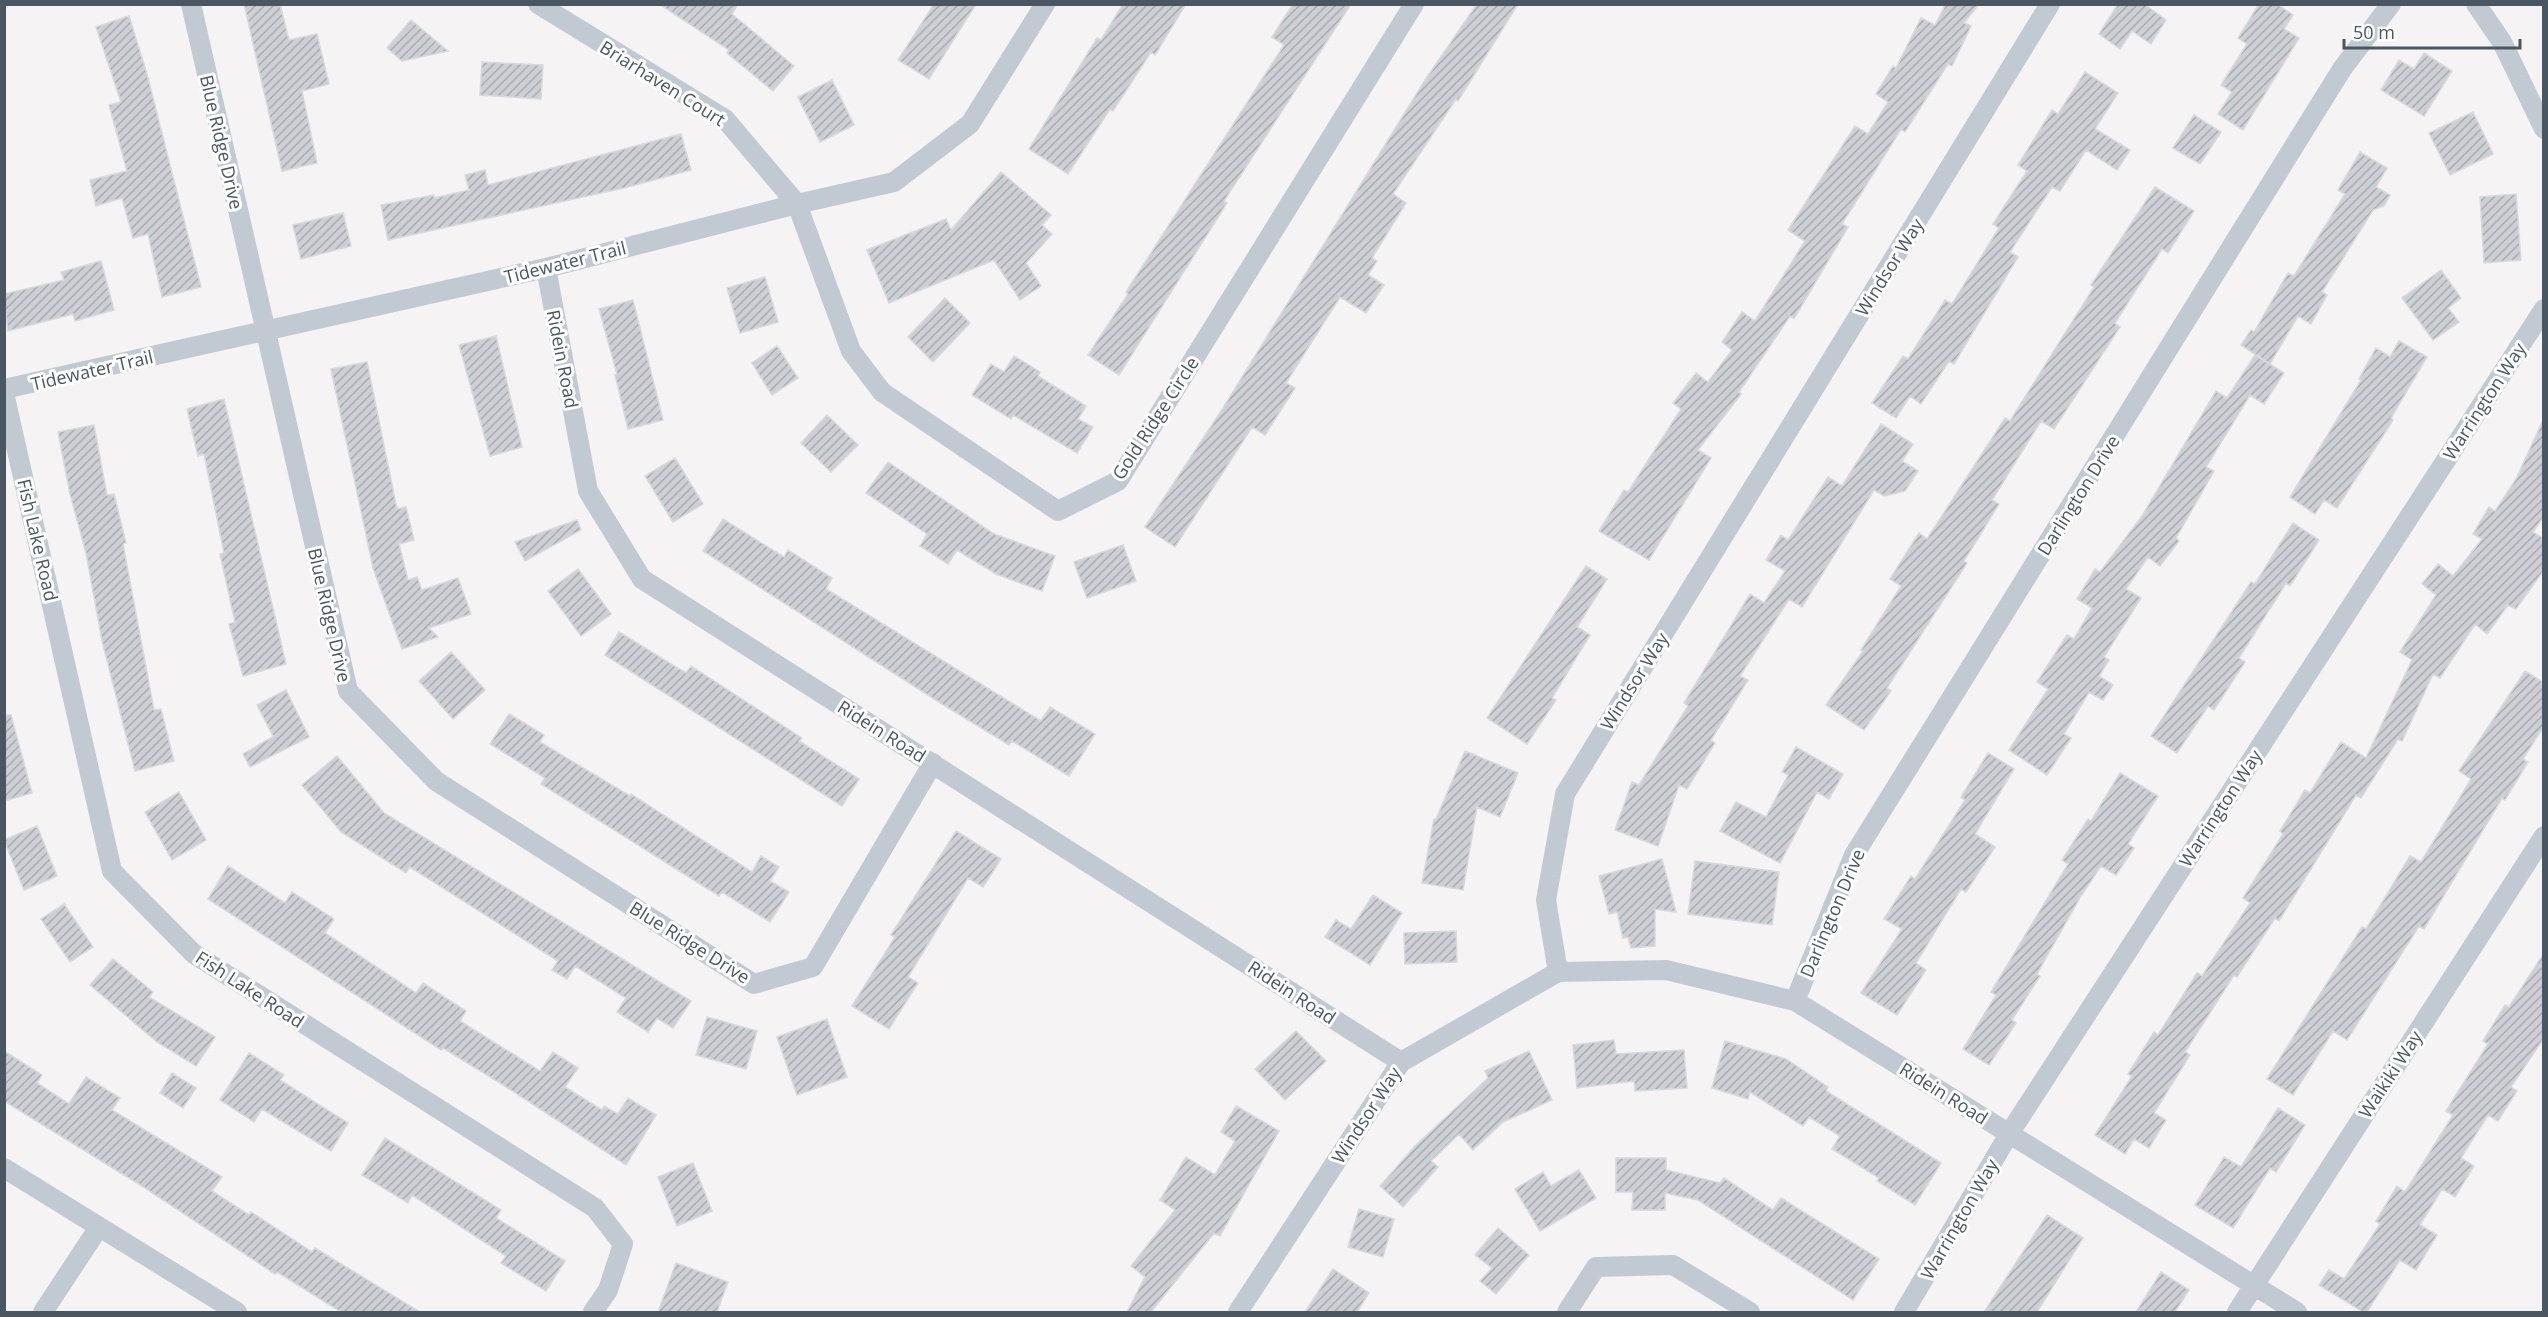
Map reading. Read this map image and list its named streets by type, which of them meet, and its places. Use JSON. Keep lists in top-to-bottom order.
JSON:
{
  "streets": {
    "street": [
      "Briarhaven Court",
      "Blue Ridge Drive",
      "Tidewater Trail",
      "Windsor Way",
      "Ridein Road",
      "Warrington Way",
      "Gold Ridge Circle",
      "Darlington Drive",
      "Fish Lake Road",
      "Waikiki Way"
    ]
  },
  "crossings": [
    ["Briarhaven Court", "Tidewater Trail"],
    ["Briarhaven Court", "Gold Ridge Circle"],
    ["Blue Ridge Drive", "Tidewater Trail"],
    ["Blue Ridge Drive", "Ridein Road"],
    ["Tidewater Trail", "Ridein Road"],
    ["Tidewater Trail", "Gold Ridge Circle"],
    ["Tidewater Trail", "Fish Lake Road"],
    ["Windsor Way", "Ridein Road"],
    ["Ridein Road", "Warrington Way"],
    ["Ridein Road", "Darlington Drive"],
    ["Ridein Road", "Waikiki Way"]
  ],
  "scale_bar": "50 m"
}
